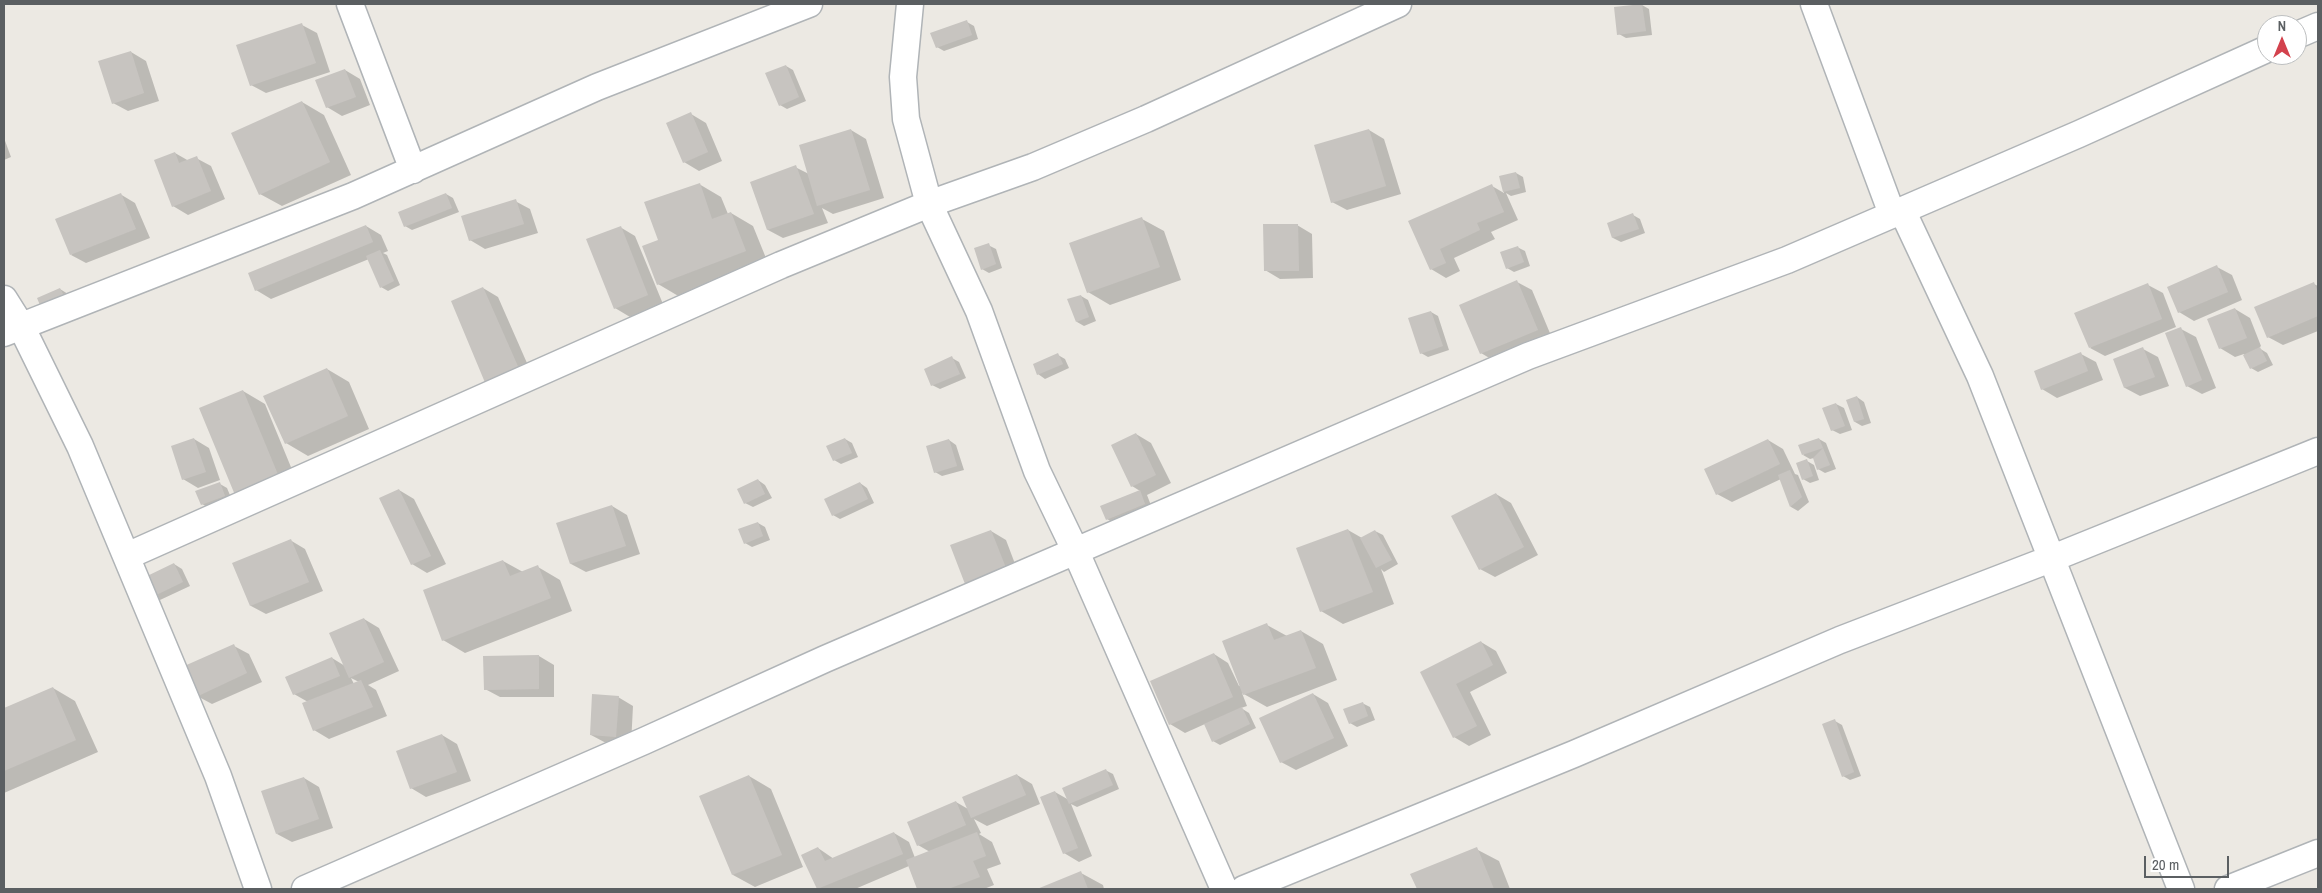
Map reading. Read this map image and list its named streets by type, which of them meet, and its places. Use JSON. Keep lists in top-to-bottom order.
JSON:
{
  "scale_bar": "20 m",
  "north": "top"
}
